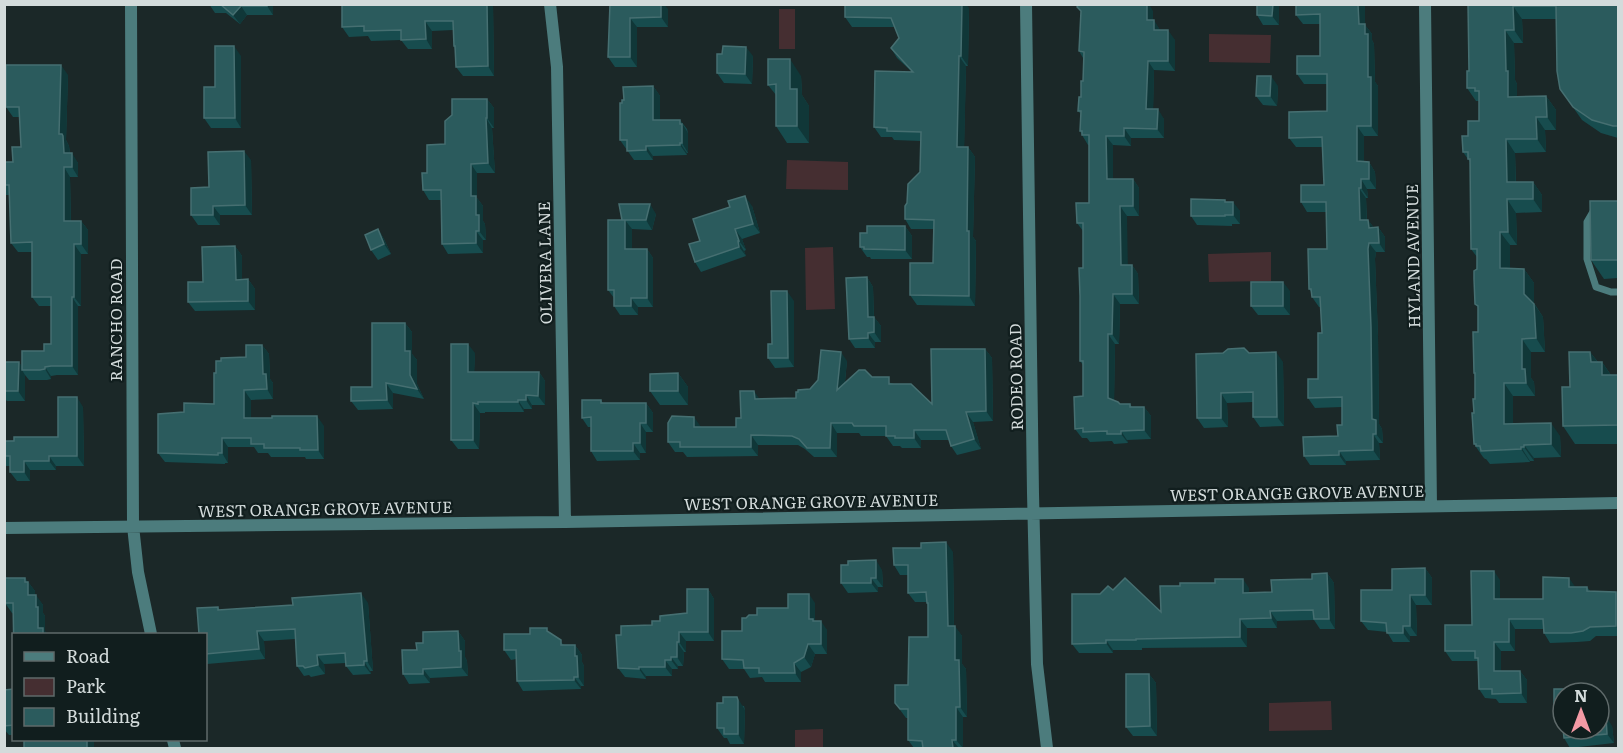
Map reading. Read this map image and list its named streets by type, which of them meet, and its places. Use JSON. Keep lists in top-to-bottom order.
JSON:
{
  "streets": {
    "street": [
      "HYLAND AVENUE",
      "OLIVERA LANE",
      "RANCHO ROAD",
      "RODEO ROAD",
      "WEST ORANGE GROVE AVENUE"
    ]
  },
  "crossings": [
    ["HYLAND AVENUE", "WEST ORANGE GROVE AVENUE"],
    ["OLIVERA LANE", "WEST ORANGE GROVE AVENUE"],
    ["RANCHO ROAD", "WEST ORANGE GROVE AVENUE"],
    ["RODEO ROAD", "WEST ORANGE GROVE AVENUE"]
  ],
  "legend": ["Road", "Park", "Building"],
  "north": "top"
}
